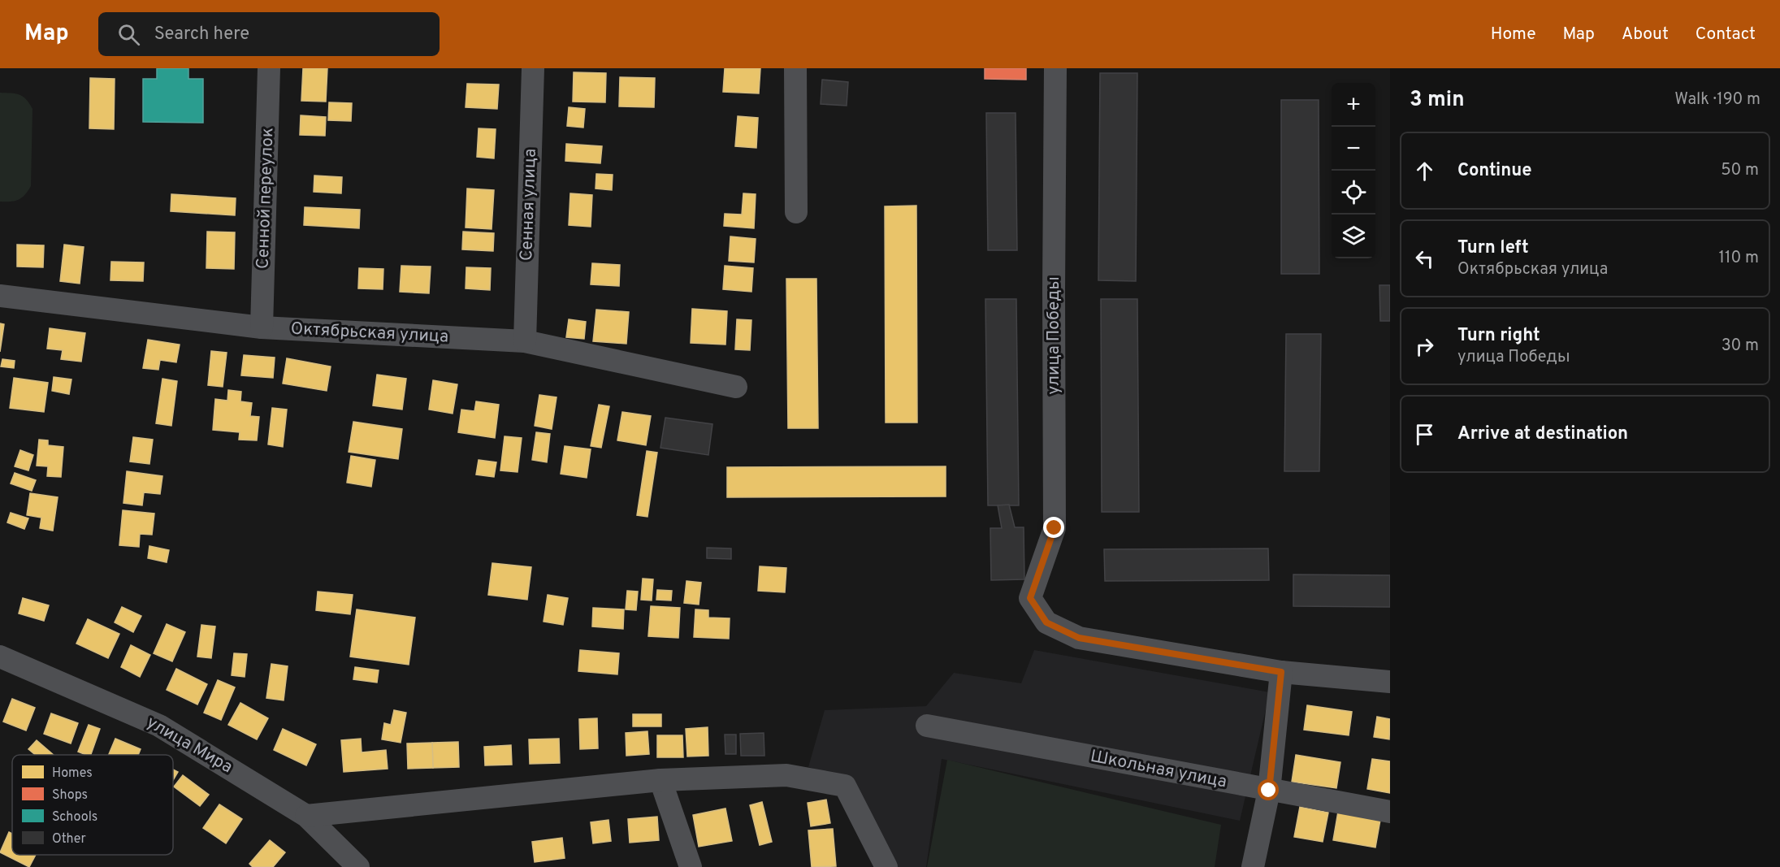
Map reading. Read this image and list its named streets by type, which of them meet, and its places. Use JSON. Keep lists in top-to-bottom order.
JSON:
{
  "streets": {
    "street": [
      "Сенной переулок",
      "Сенная улица",
      "Октябрьская улица",
      "улица Победы",
      "улица Мира",
      "Школьная улица"
    ]
  },
  "crossings": [
    ["Сенной переулок", "Октябрьская улица"],
    ["Сенная улица", "Октябрьская улица"]
  ],
  "legend": [
    "Homes",
    "Shops",
    "Schools",
    "Other"
  ],
  "page": {
    "header": "Map",
    "search": "Search here",
    "nav": [
      "Home",
      "Map",
      "About",
      "Contact"
    ],
    "heading": ["3 min", "Walk · 190 m"],
    "map_buttons": ["+", "−"],
    "list": [
      ["Continue", "50 m"],
      ["Turn left", "Октябрьская улица", "110 m"],
      ["Turn right", "улица Победы", "30 m"],
      "Arrive at destination"
    ]
  }
}
